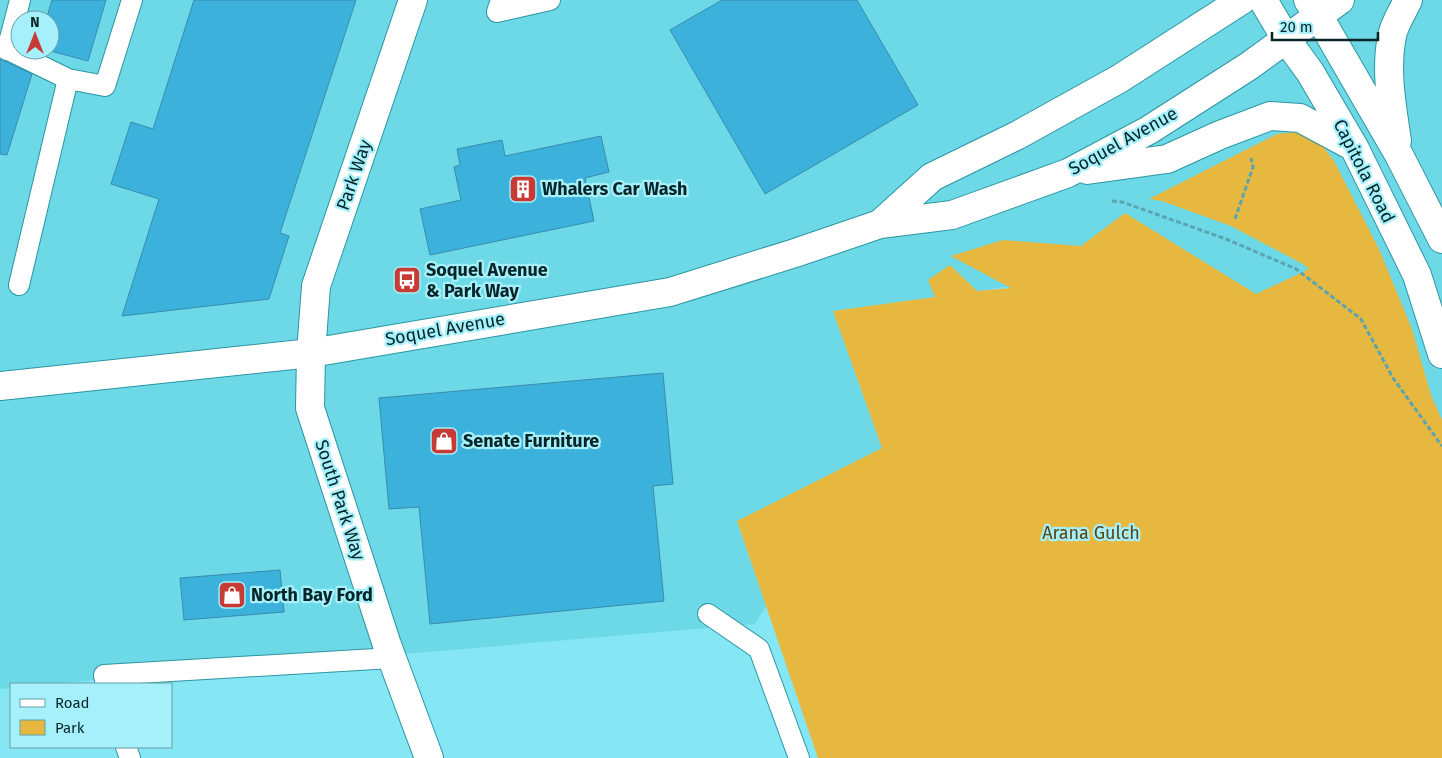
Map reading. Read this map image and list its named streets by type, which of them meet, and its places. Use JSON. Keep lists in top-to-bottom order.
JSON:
{
  "streets": {
    "main road": [
      "Soquel Avenue",
      "Capitola Road",
      "Park Way",
      "South Park Way"
    ]
  },
  "crossings": [
    ["Soquel Avenue", "Capitola Road"],
    ["Soquel Avenue", "Park Way"],
    ["Soquel Avenue", "South Park Way"],
    ["Park Way", "South Park Way"]
  ],
  "parks": ["Arana Gulch"],
  "places": {
    "building": ["Whalers Car Wash"],
    "bus stop": ["Soquel Avenue & Park Way"],
    "shop": ["Senate Furniture", "North Bay Ford"]
  },
  "legend": ["Road", "Park"],
  "scale_bar": "20 m",
  "north": "top"
}
